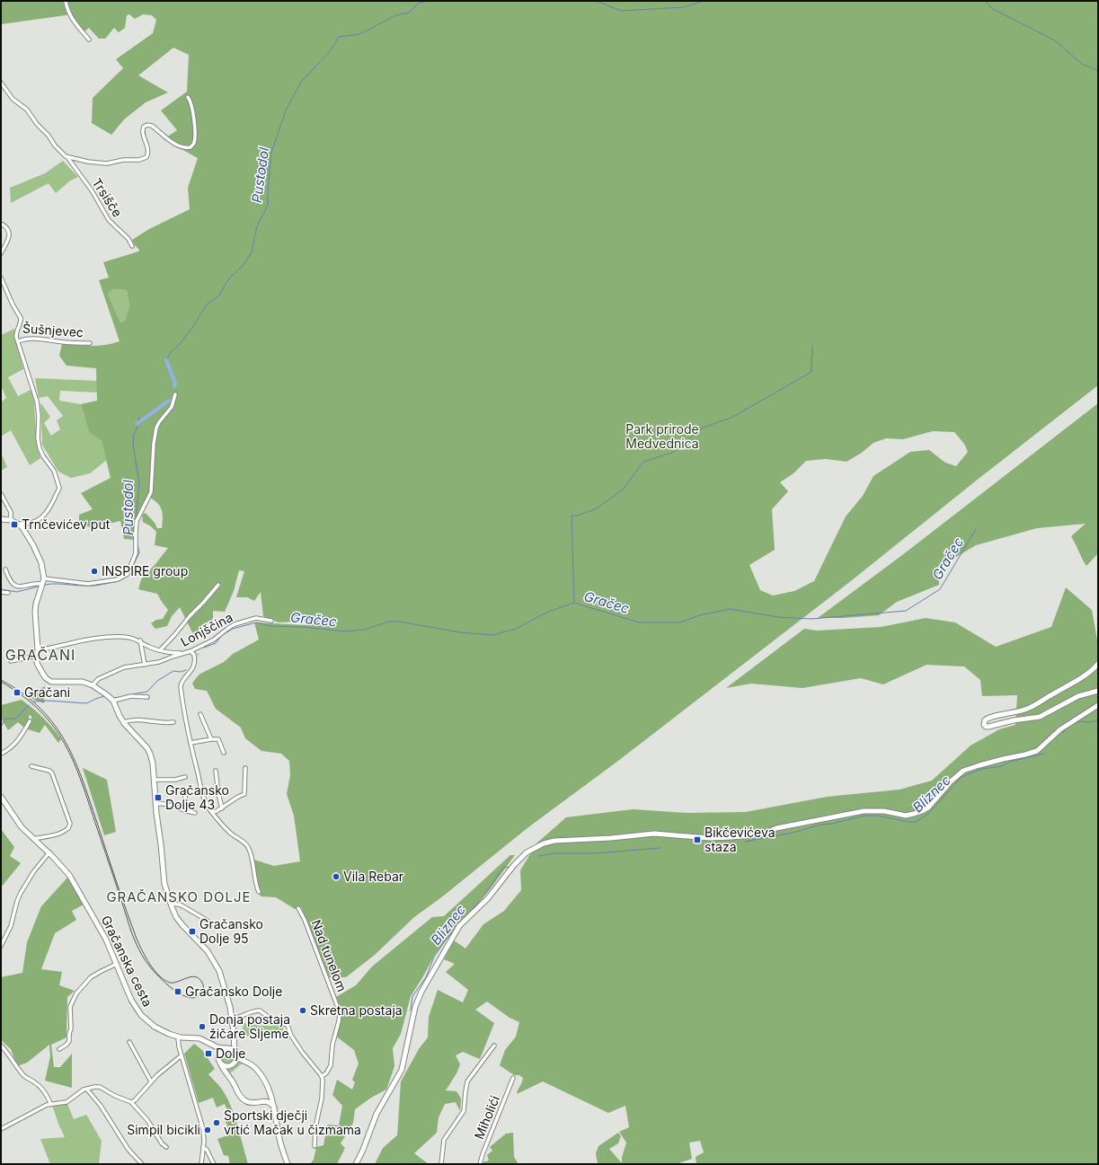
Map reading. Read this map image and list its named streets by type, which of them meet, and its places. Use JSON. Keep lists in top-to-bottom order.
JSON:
{
  "streets": {
    "main road": ["Gračanska cesta"],
    "street": [
      "Trsišče",
      "Šušnjevec",
      "Lonjščina",
      "Nad tunelom",
      "Miholići"
    ]
  },
  "districts": ["GRAČANI", "GRAČANSKO DOLJE"],
  "water": ["Pustodol", "Gračec", "Bliznec"],
  "parks": ["Park prirode Medvednica"],
  "places": {
    "transit": [
      "Trnčevićev put",
      "Gračani",
      "Gračansko Dolje 43",
      "Bikčevićeva staza",
      "Gračansko Dolje 95",
      "Gračansko Dolje",
      "Dolje"
    ],
    "other": [
      "INSPIRE group",
      "Vila Rebar",
      "Skretna postaja",
      "Donja postaja žičare Sljeme",
      "Sportski dječji vrtić Mačak u čizmama",
      "Simpil bicikli"
    ]
  }
}
